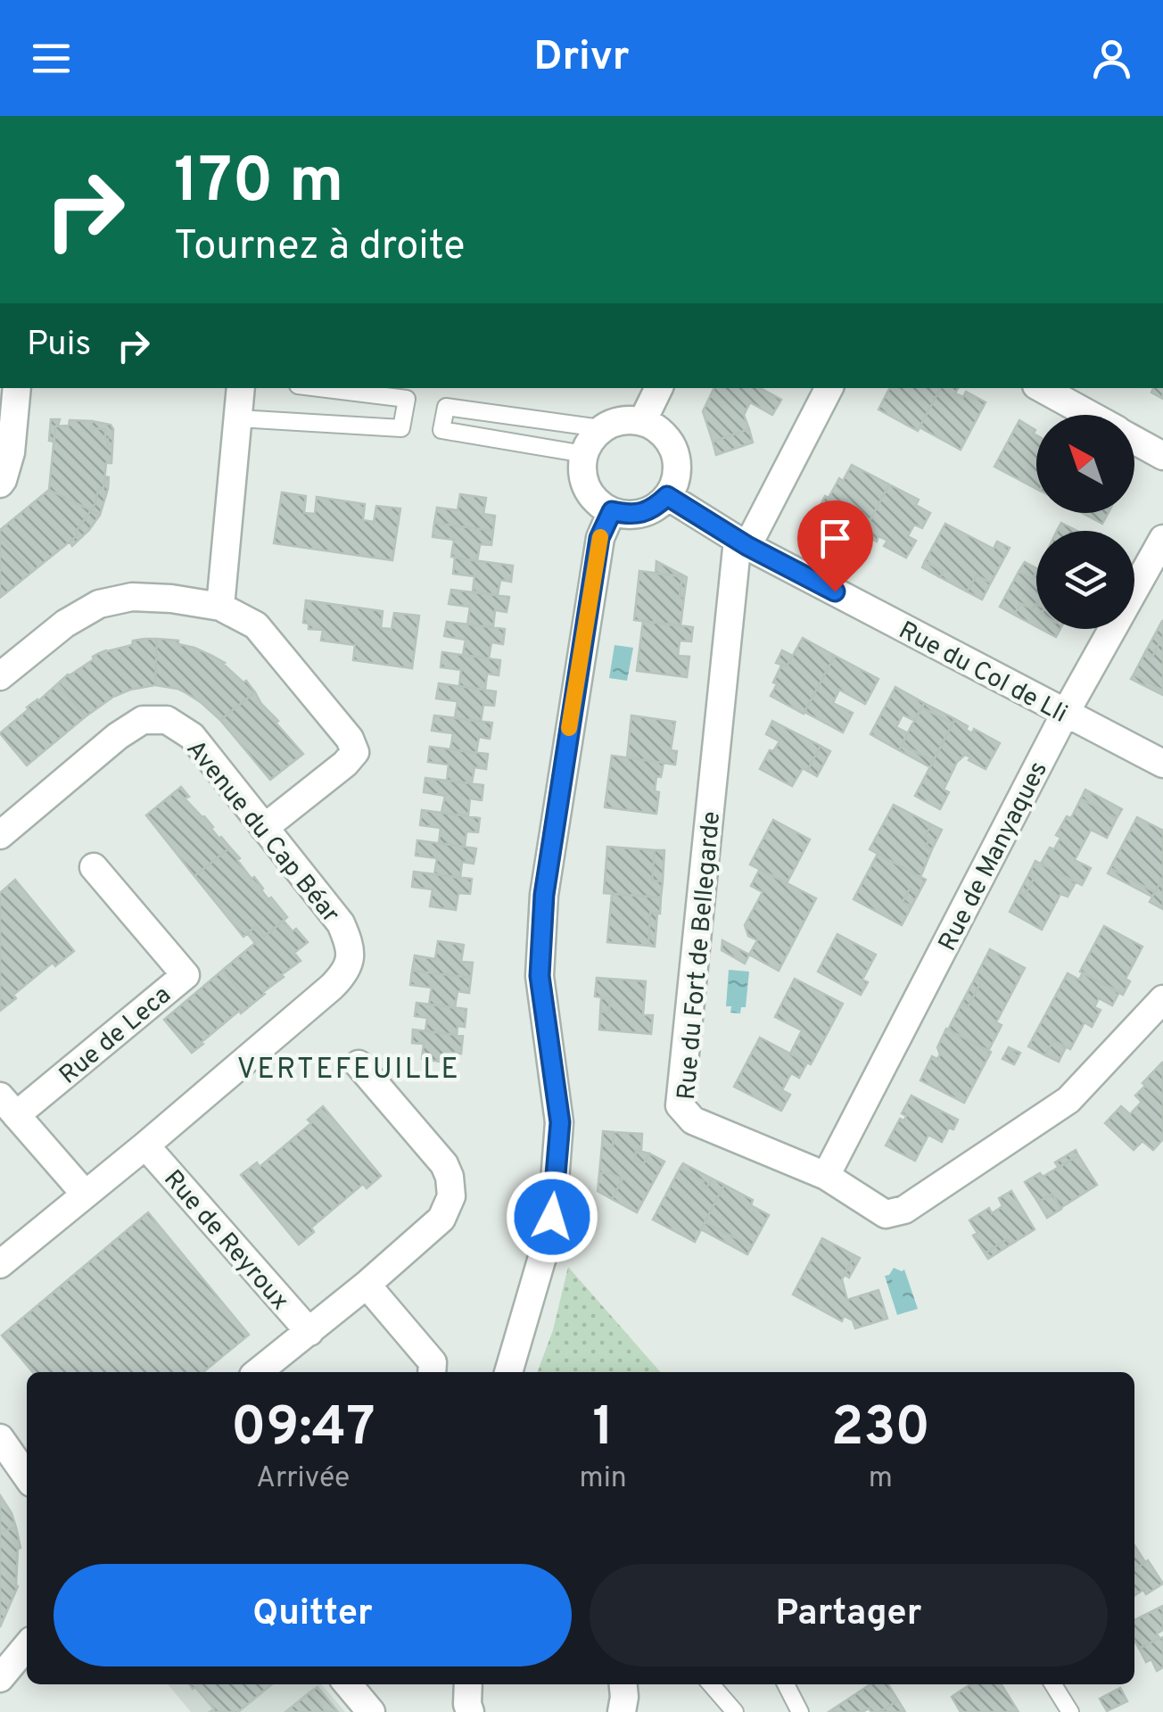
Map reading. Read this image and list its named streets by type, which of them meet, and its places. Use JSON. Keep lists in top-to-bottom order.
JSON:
{
  "streets": {
    "street": [
      "Rue du Col de Lli",
      "Avenue du Cap Béar",
      "Rue de Manyaques",
      "Rue du Fort de Bellegarde",
      "Rue de Leca",
      "Rue de Reyroux"
    ]
  },
  "crossings": [
    ["Rue du Col de Lli", "Rue de Manyaques"],
    ["Rue du Col de Lli", "Rue du Fort de Bellegarde"],
    ["Avenue du Cap Béar", "Rue de Reyroux"],
    ["Rue de Manyaques", "Rue du Fort de Bellegarde"]
  ],
  "districts": ["VERTEFEUILLE"],
  "north": "top left",
  "page": {
    "header": "Drivr",
    "turn": ["170 m", "Tournez à droite"],
    "then": "Puis",
    "eta": [
      "09:47",
      "Arrivée",
      "1",
      "min",
      "230",
      "m"
    ],
    "buttons": ["Quitter", "Partager"]
  }
}
